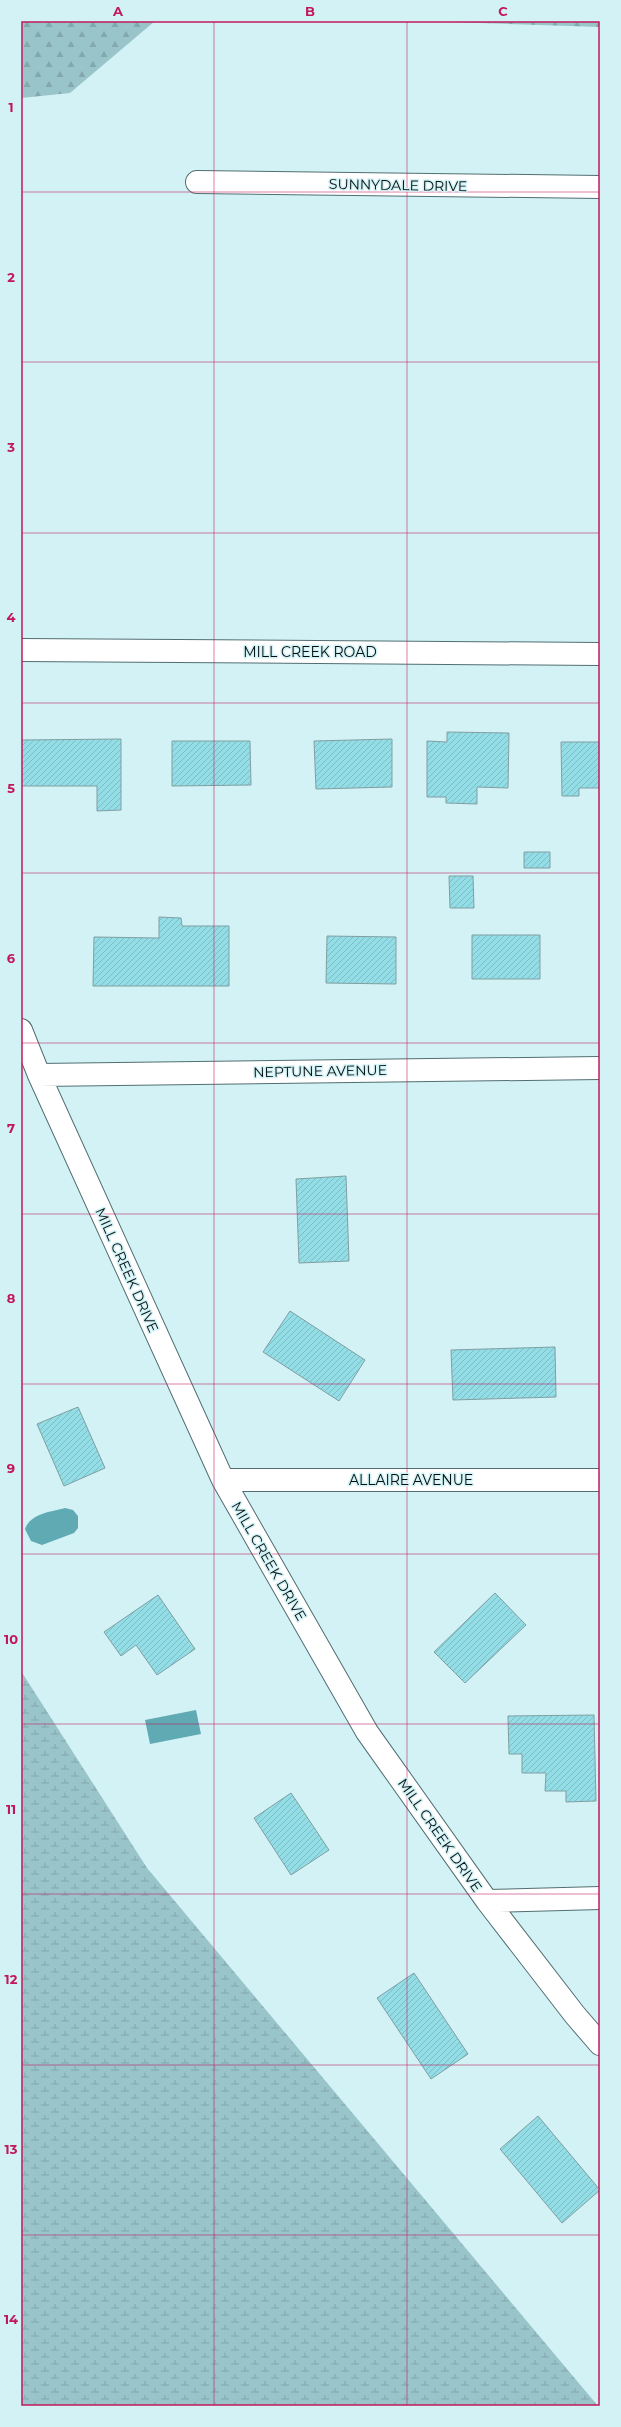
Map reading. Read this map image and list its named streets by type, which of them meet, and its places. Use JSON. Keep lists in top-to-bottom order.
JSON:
{
  "streets": {
    "street": [
      "SUNNYDALE DRIVE",
      "MILL CREEK ROAD",
      "NEPTUNE AVENUE",
      "MILL CREEK DRIVE",
      "ALLAIRE AVENUE"
    ]
  },
  "crossings": [
    ["NEPTUNE AVENUE", "MILL CREEK DRIVE"],
    ["MILL CREEK DRIVE", "ALLAIRE AVENUE"]
  ],
  "grid": {
    "columns": ["A", "B", "C"],
    "rows": [
      "1",
      "2",
      "3",
      "4",
      "5",
      "6",
      "7",
      "8",
      "9",
      "10",
      "11",
      "12",
      "13",
      "14"
    ]
  }
}
